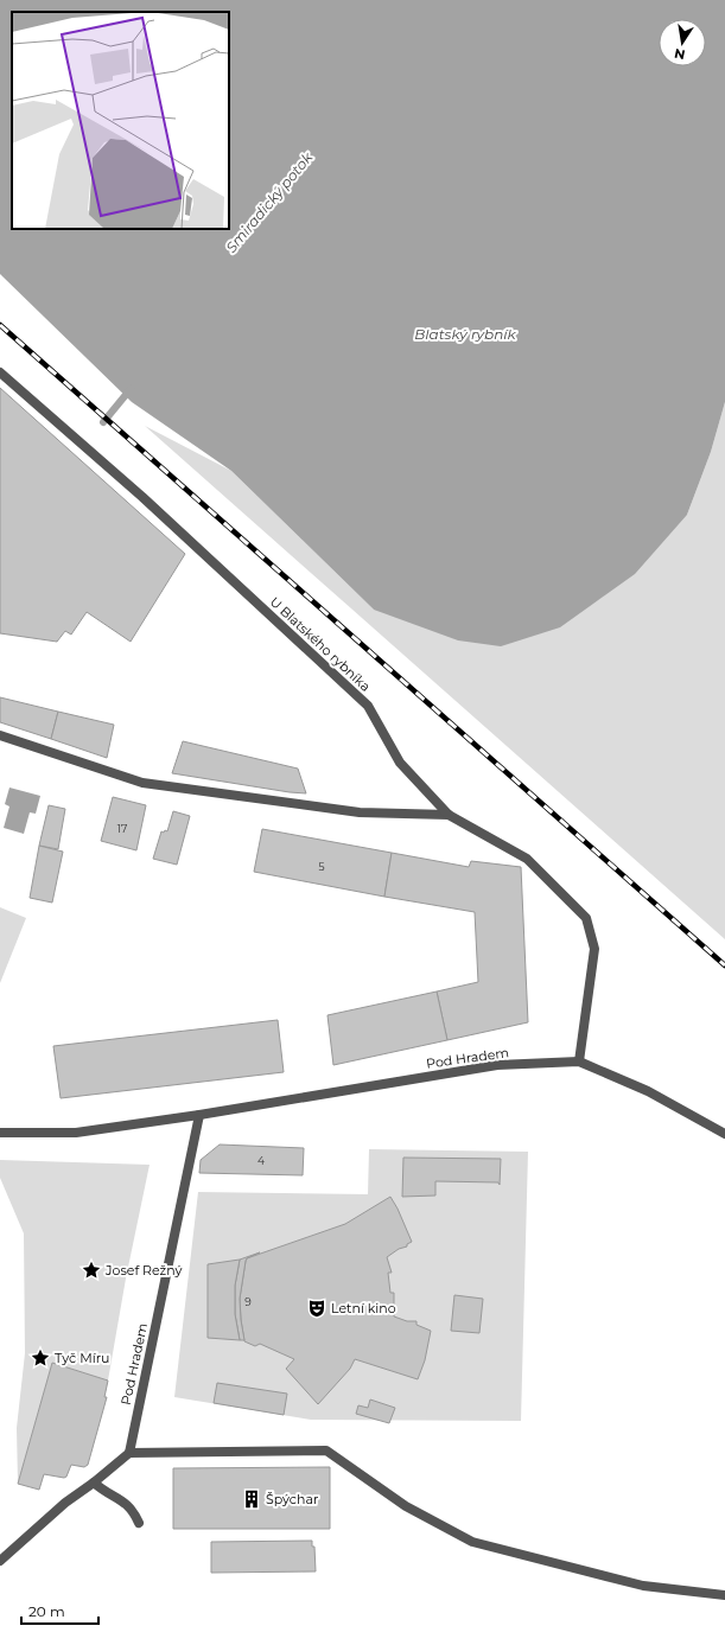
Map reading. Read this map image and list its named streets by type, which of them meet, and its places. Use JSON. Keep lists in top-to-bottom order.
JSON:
{
  "streets": {
    "street": ["U Blatského rybníka", "Pod Hradem"]
  },
  "crossings": [
    ["U Blatského rybníka", "Pod Hradem"]
  ],
  "water": ["Smiradický potok", "Blatský rybník"],
  "places": {
    "place": ["Josef Režný", "Tyč Míru"],
    "theatre": ["Letní kino"],
    "building": ["Špýchar"]
  },
  "house_numbers": [
    "17",
    "5",
    "4",
    "9"
  ],
  "scale_bar": "20 m",
  "north": "bottom"
}
